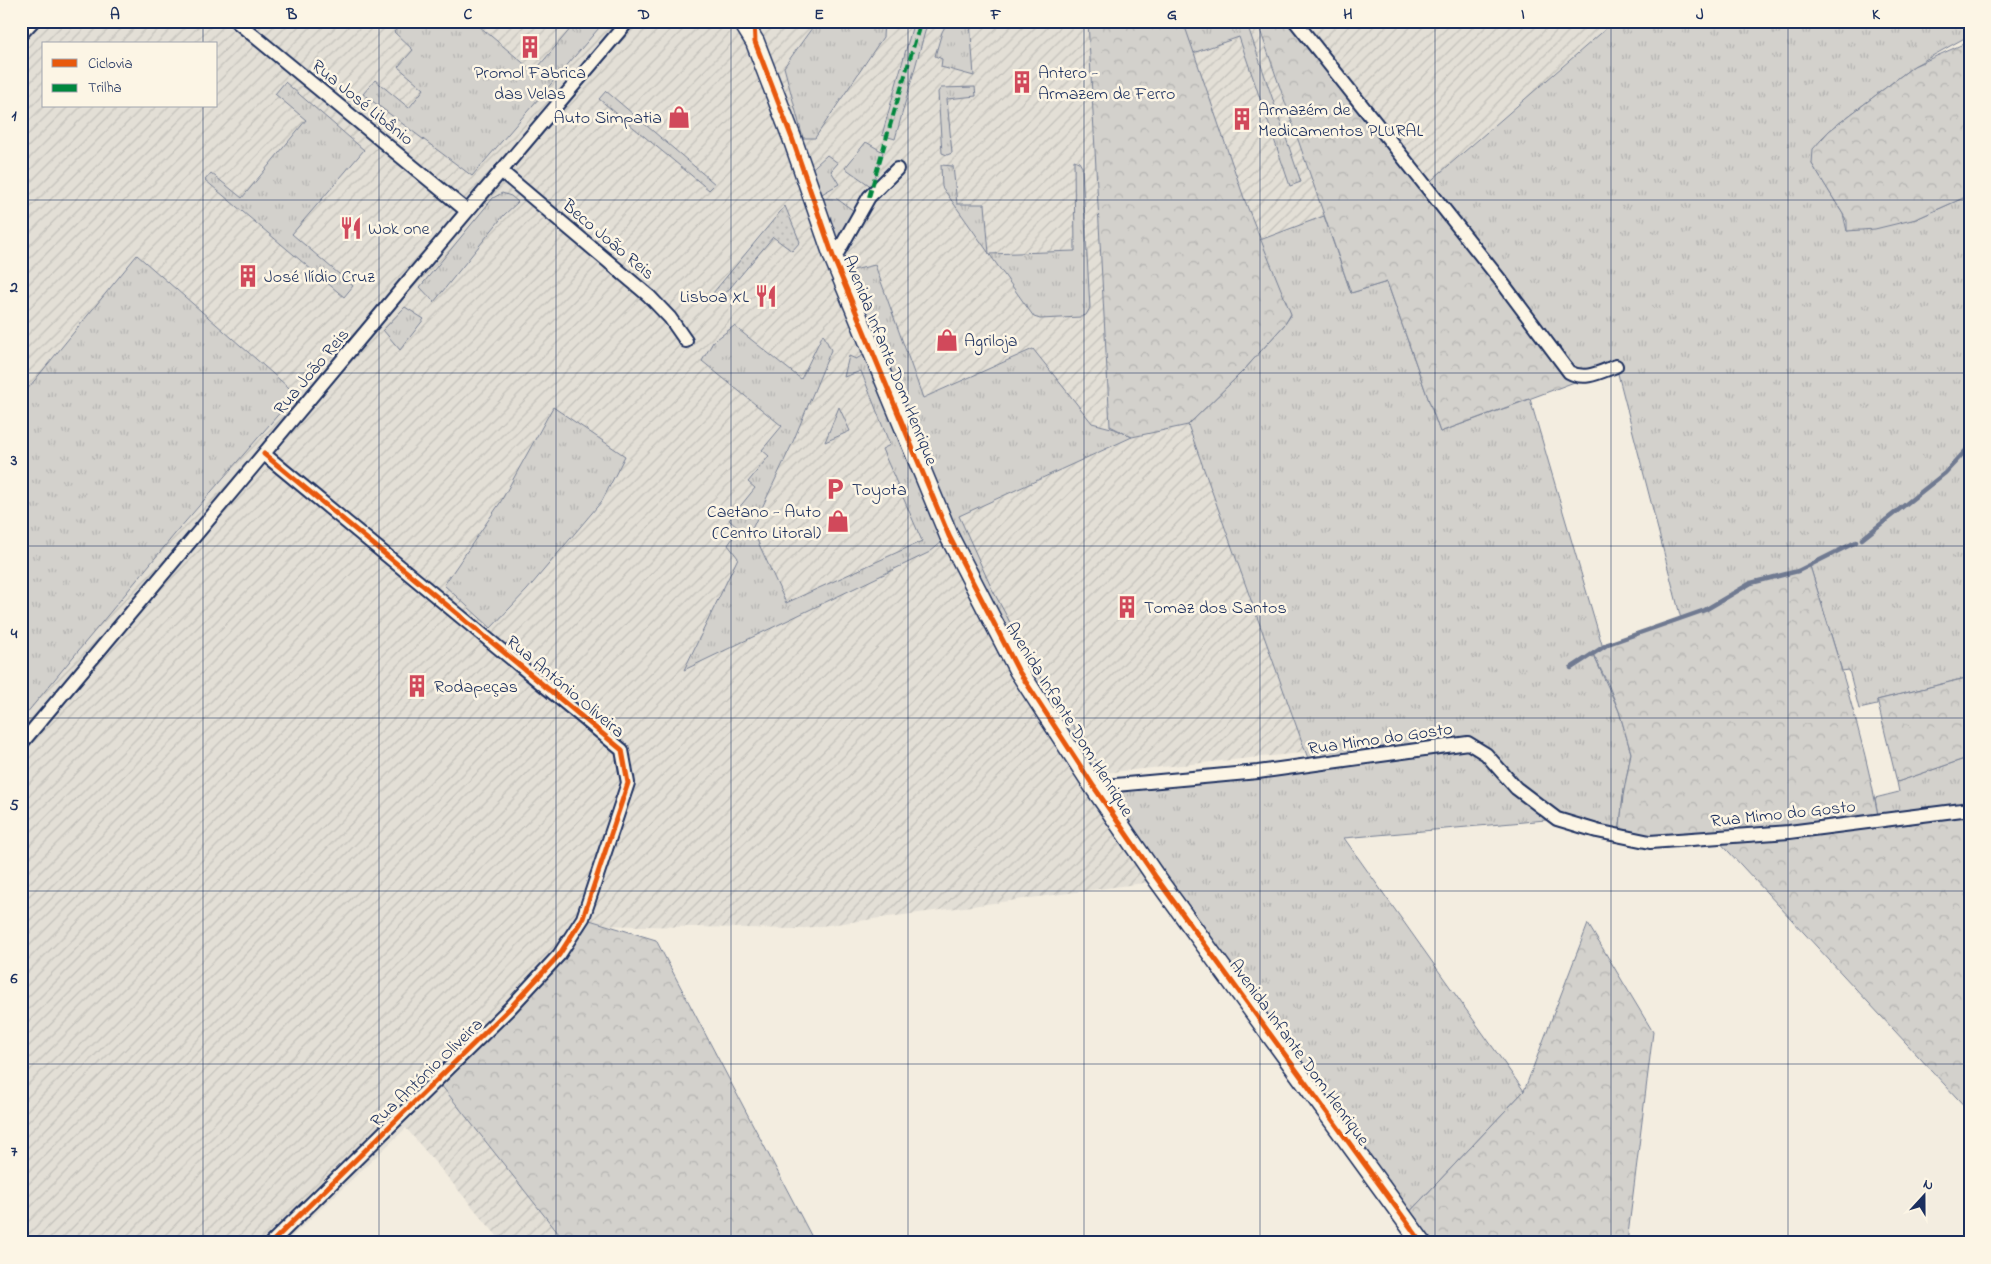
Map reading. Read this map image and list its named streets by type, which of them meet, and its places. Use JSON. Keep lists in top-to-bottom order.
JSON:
{
  "streets": {
    "main road": ["Avenida Infante Dom Henrique"],
    "street": [
      "Rua José Libânio",
      "Beco João Reis",
      "Rua João Reis",
      "Rua António Oliveira",
      "Rua Mimo do Gosto"
    ]
  },
  "crossings": [
    ["Rua José Libânio", "Rua João Reis"],
    ["Beco João Reis", "Rua João Reis"],
    ["Avenida Infante Dom Henrique", "Rua Mimo do Gosto"],
    ["Rua João Reis", "Rua António Oliveira"]
  ],
  "places": {
    "building": [
      "Promol Fabrica das Velas",
      "Antero - Armazem de Ferro",
      "Armazém de Medicamentos PLURAL",
      "José Ilídio Cruz",
      "Tomaz dos Santos",
      "Rodapeças"
    ],
    "shop": ["Auto Simpatia", "Agriloja", "Caetano - Auto (Centro Litoral)"],
    "restaurant": ["Wok one", "Lisboa XL"],
    "parking": ["Toyota"]
  },
  "legend": ["Ciclovia", "Trilha"],
  "north": "top",
  "grid": {
    "columns": [
      "A",
      "B",
      "C",
      "D",
      "E",
      "F",
      "G",
      "H",
      "I",
      "J",
      "K"
    ],
    "rows": [
      "1",
      "2",
      "3",
      "4",
      "5",
      "6",
      "7"
    ]
  }
}
